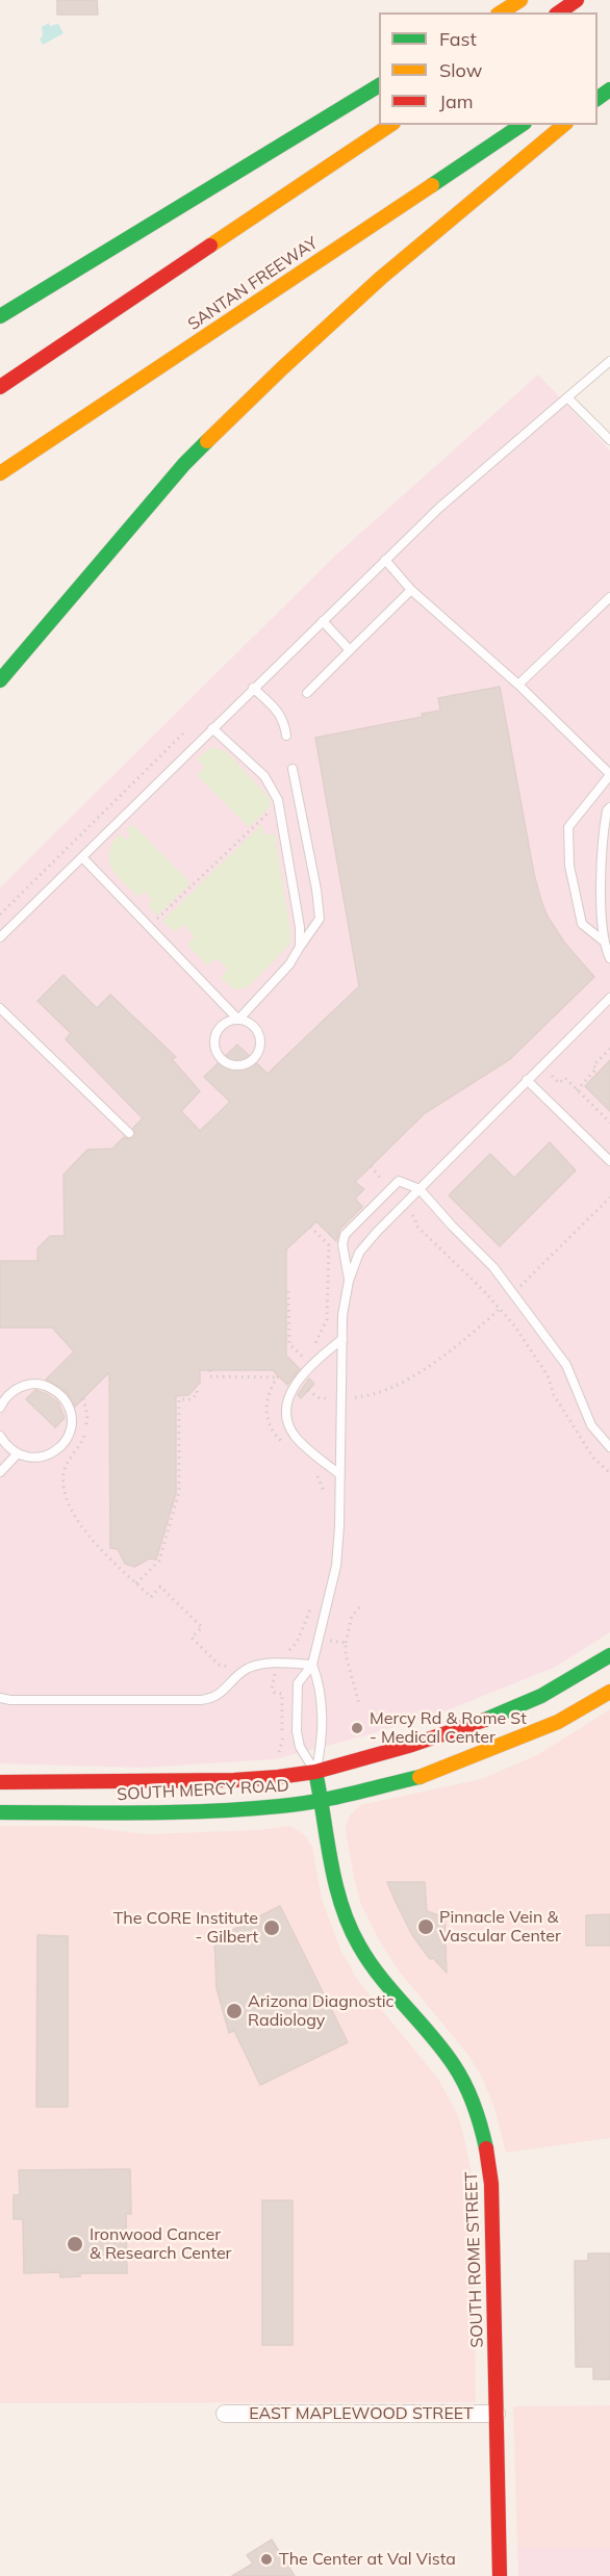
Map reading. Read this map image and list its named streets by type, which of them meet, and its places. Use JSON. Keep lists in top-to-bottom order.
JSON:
{
  "streets": {
    "main road": ["SANTAN FREEWAY", "SOUTH MERCY ROAD", "SOUTH ROME STREET"],
    "street": ["EAST MAPLEWOOD STREET"]
  },
  "crossings": [
    ["SOUTH MERCY ROAD", "SOUTH ROME STREET"],
    ["SOUTH ROME STREET", "EAST MAPLEWOOD STREET"]
  ],
  "places": [
    "Mercy Rd & Rome St - Medical Center",
    "Pinnacle Vein & Vascular Center",
    "The CORE Institute - Gilbert",
    "Arizona Diagnostic Radiology",
    "Ironwood Cancer & Research Center",
    "The Center at Val Vista"
  ],
  "legend": ["Fast", "Slow", "Jam"]
}
